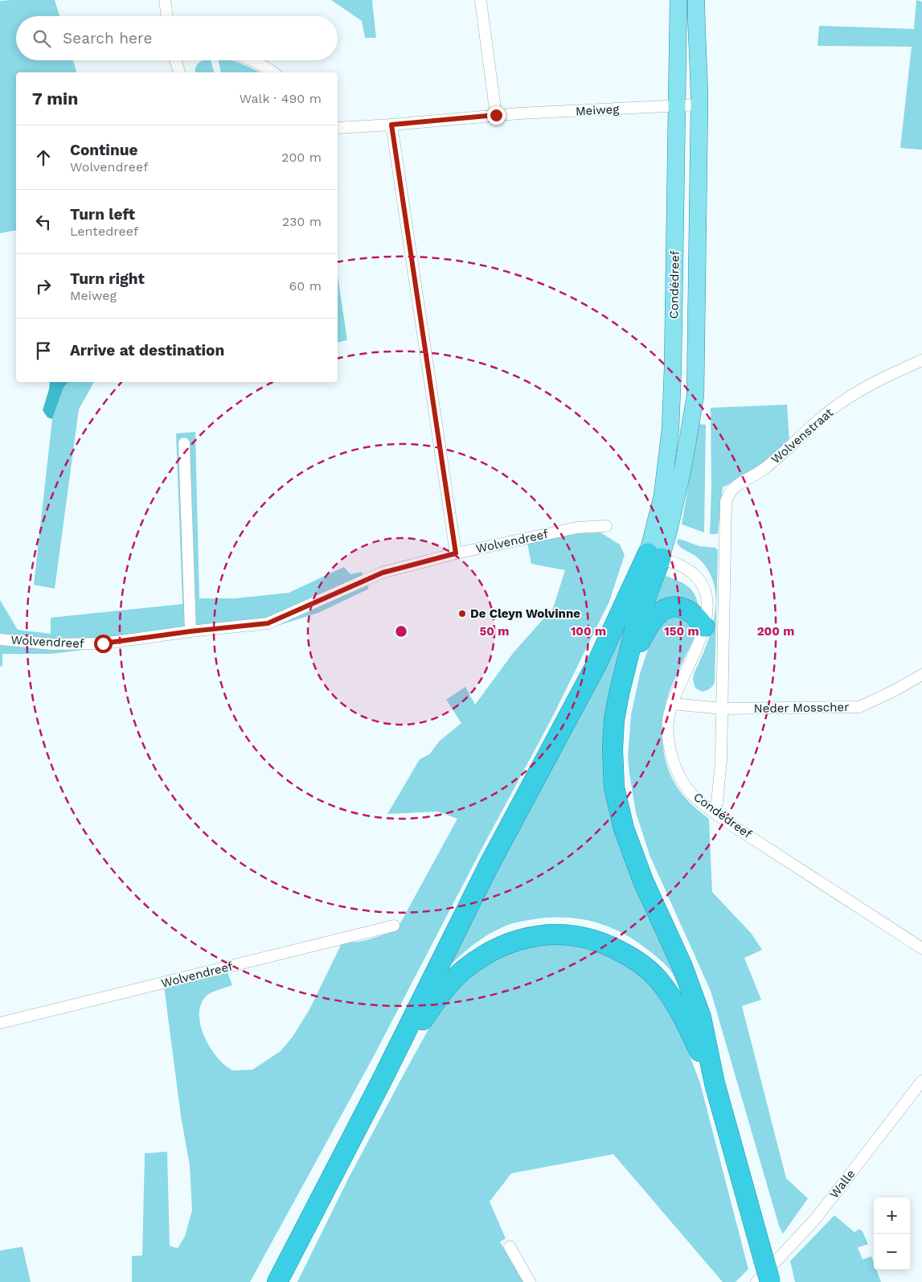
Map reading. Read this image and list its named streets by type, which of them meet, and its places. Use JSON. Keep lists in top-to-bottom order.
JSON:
{
  "streets": {
    "main road": ["Condédreef"],
    "street": [
      "Meiweg",
      "Wolvenstraat",
      "Wolvendreef",
      "Neder Mosscher",
      "Walle"
    ]
  },
  "crossings": [
    ["Meiweg", "Condédreef"],
    ["Condédreef", "Wolvenstraat"],
    ["Condédreef", "Neder Mosscher"]
  ],
  "places": ["De Cleyn Wolvinne"],
  "page": {
    "search": "Search here",
    "heading": ["7 min", "Walk · 490 m"],
    "list": [
      ["Continue", "Wolvendreef", "200 m"],
      ["Turn left", "Lentedreef", "230 m"],
      ["Turn right", "Meiweg", "60 m"],
      "Arrive at destination"
    ],
    "map_buttons": ["+", "−"]
  },
  "rings": [
    "50 m",
    "100 m",
    "150 m",
    "200 m"
  ]
}
